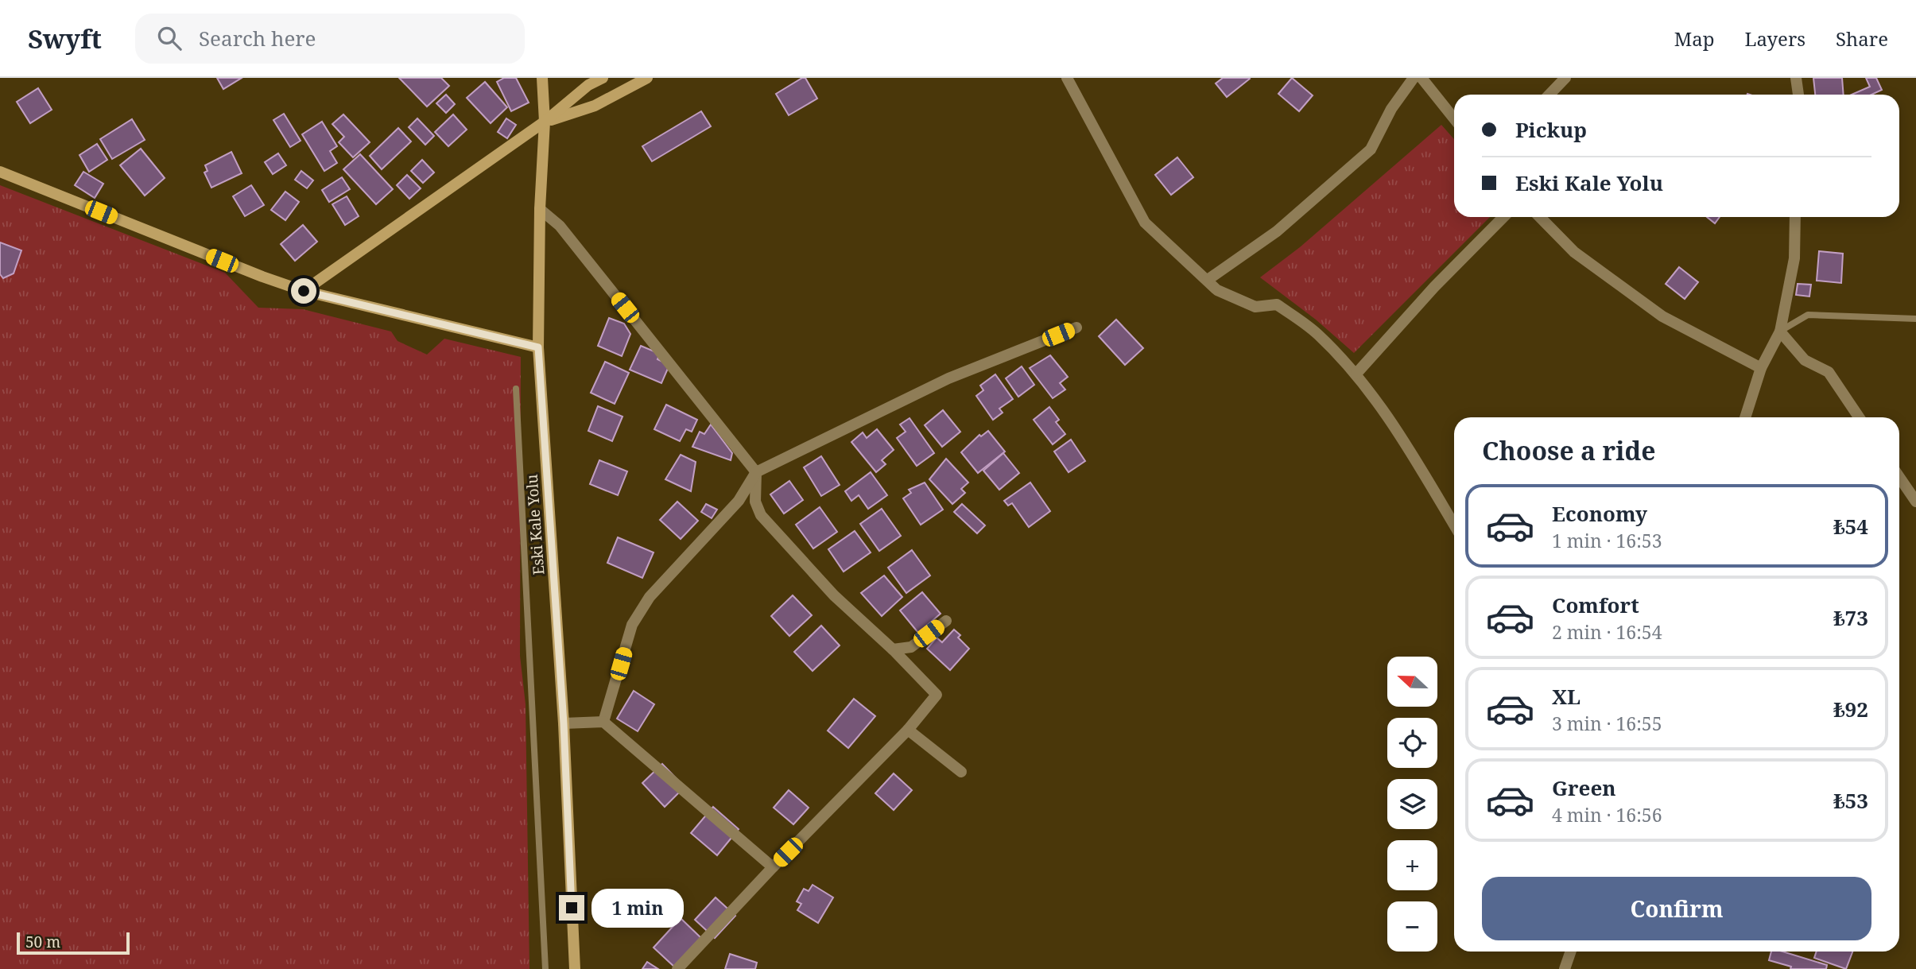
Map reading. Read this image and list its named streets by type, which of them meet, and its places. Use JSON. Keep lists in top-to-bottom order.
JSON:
{
  "streets": {
    "street": ["Eski Kale Yolu"]
  },
  "scale_bar": "50 m",
  "north": "left",
  "page": {
    "header": "Swyft",
    "search": "Search here",
    "nav": ["Map", "Layers", "Share"],
    "banner": ["Pickup", "Eski Kale Yolu"],
    "heading": "Choose a ride",
    "list": [
      {
        "name": "Economy",
        "note": "1 min · 16:53",
        "value": "₺54"
      },
      {
        "name": "Comfort",
        "note": "2 min · 16:54",
        "value": "₺73"
      },
      {
        "name": "XL",
        "note": "3 min · 16:55",
        "value": "₺92"
      },
      {
        "name": "Green",
        "note": "4 min · 16:56",
        "value": "₺53"
      }
    ],
    "map_buttons": ["+", "−"],
    "buttons": "Confirm",
    "bubble": "1 min",
    "scale": "50 m"
  }
}
